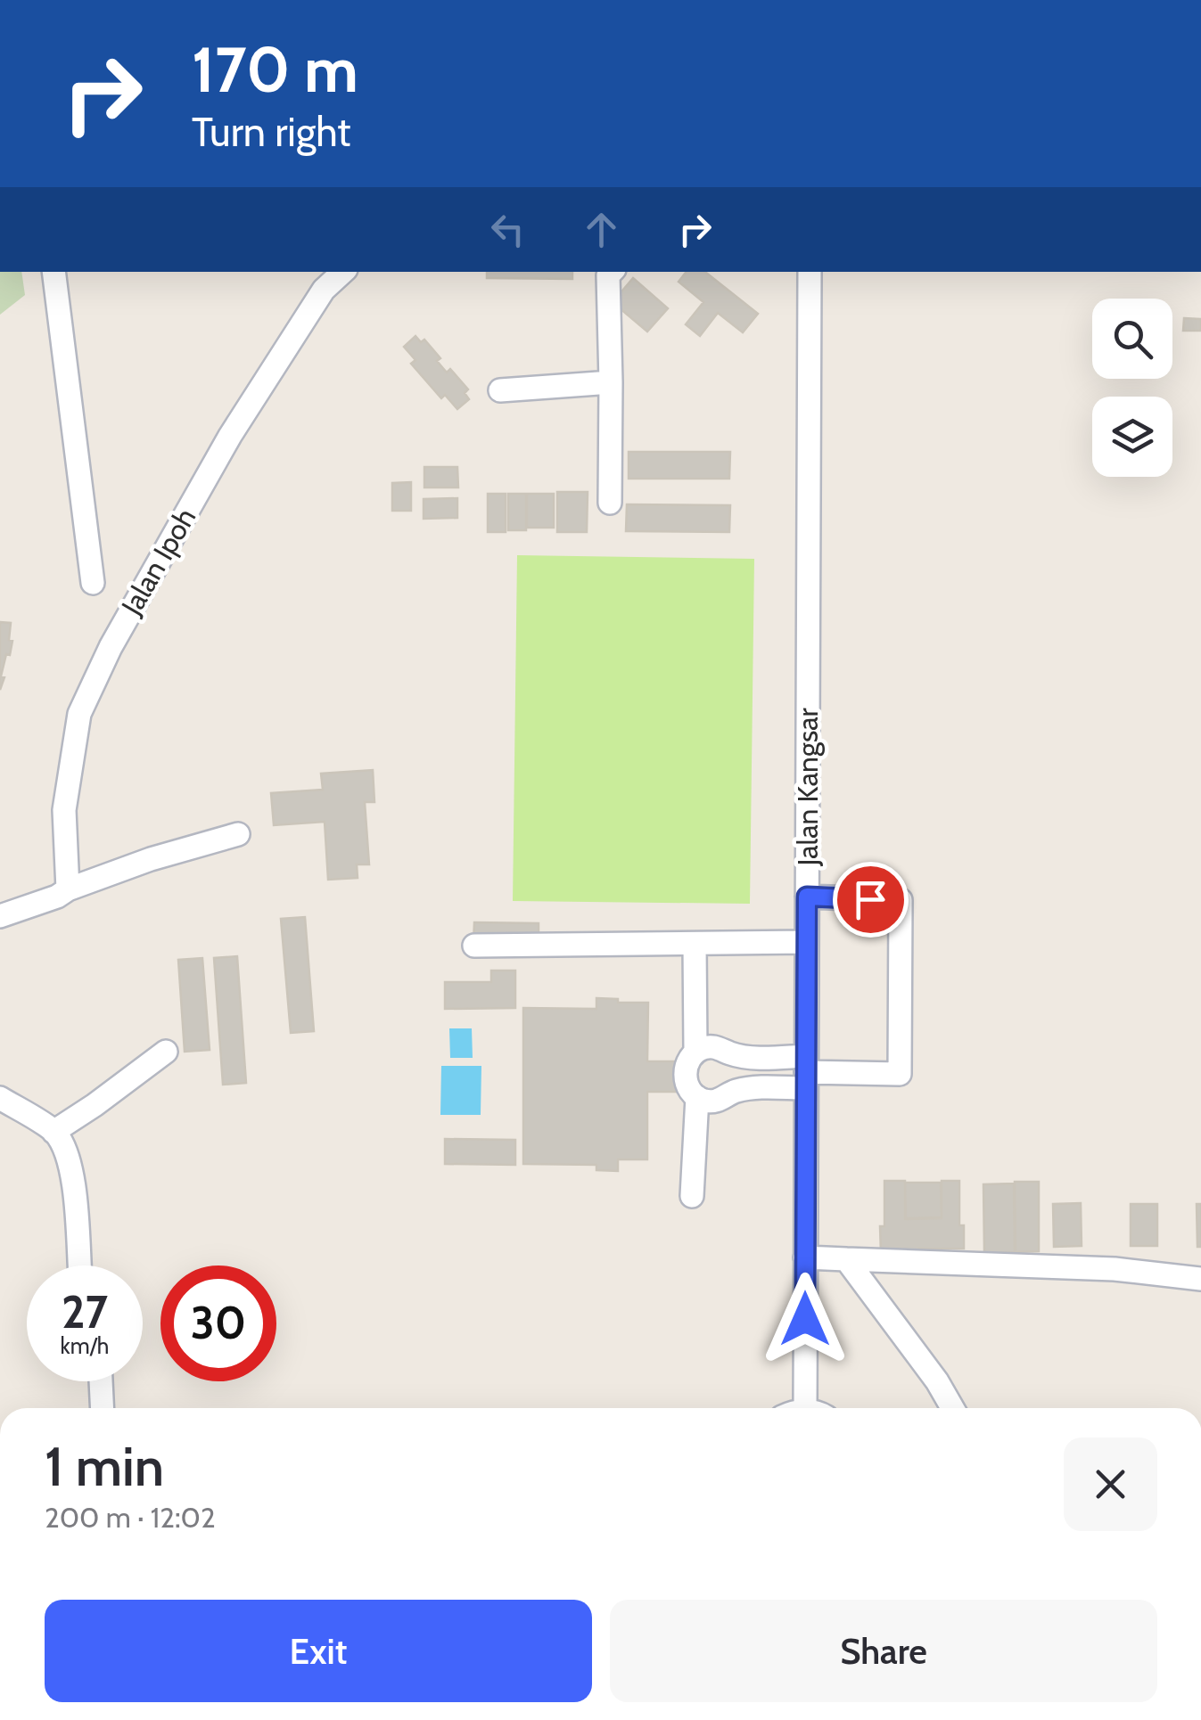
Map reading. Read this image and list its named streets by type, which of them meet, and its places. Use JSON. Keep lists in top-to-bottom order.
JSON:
{
  "streets": {
    "street": ["Jalan Ipoh", "Jalan Kangsar"]
  },
  "page": {
    "turn": ["170 m", "Turn right"],
    "speed": "27 km/h",
    "limit": "30",
    "heading": ["1 min", "200 m · 12:02"],
    "buttons": ["Exit", "Share"]
  }
}
